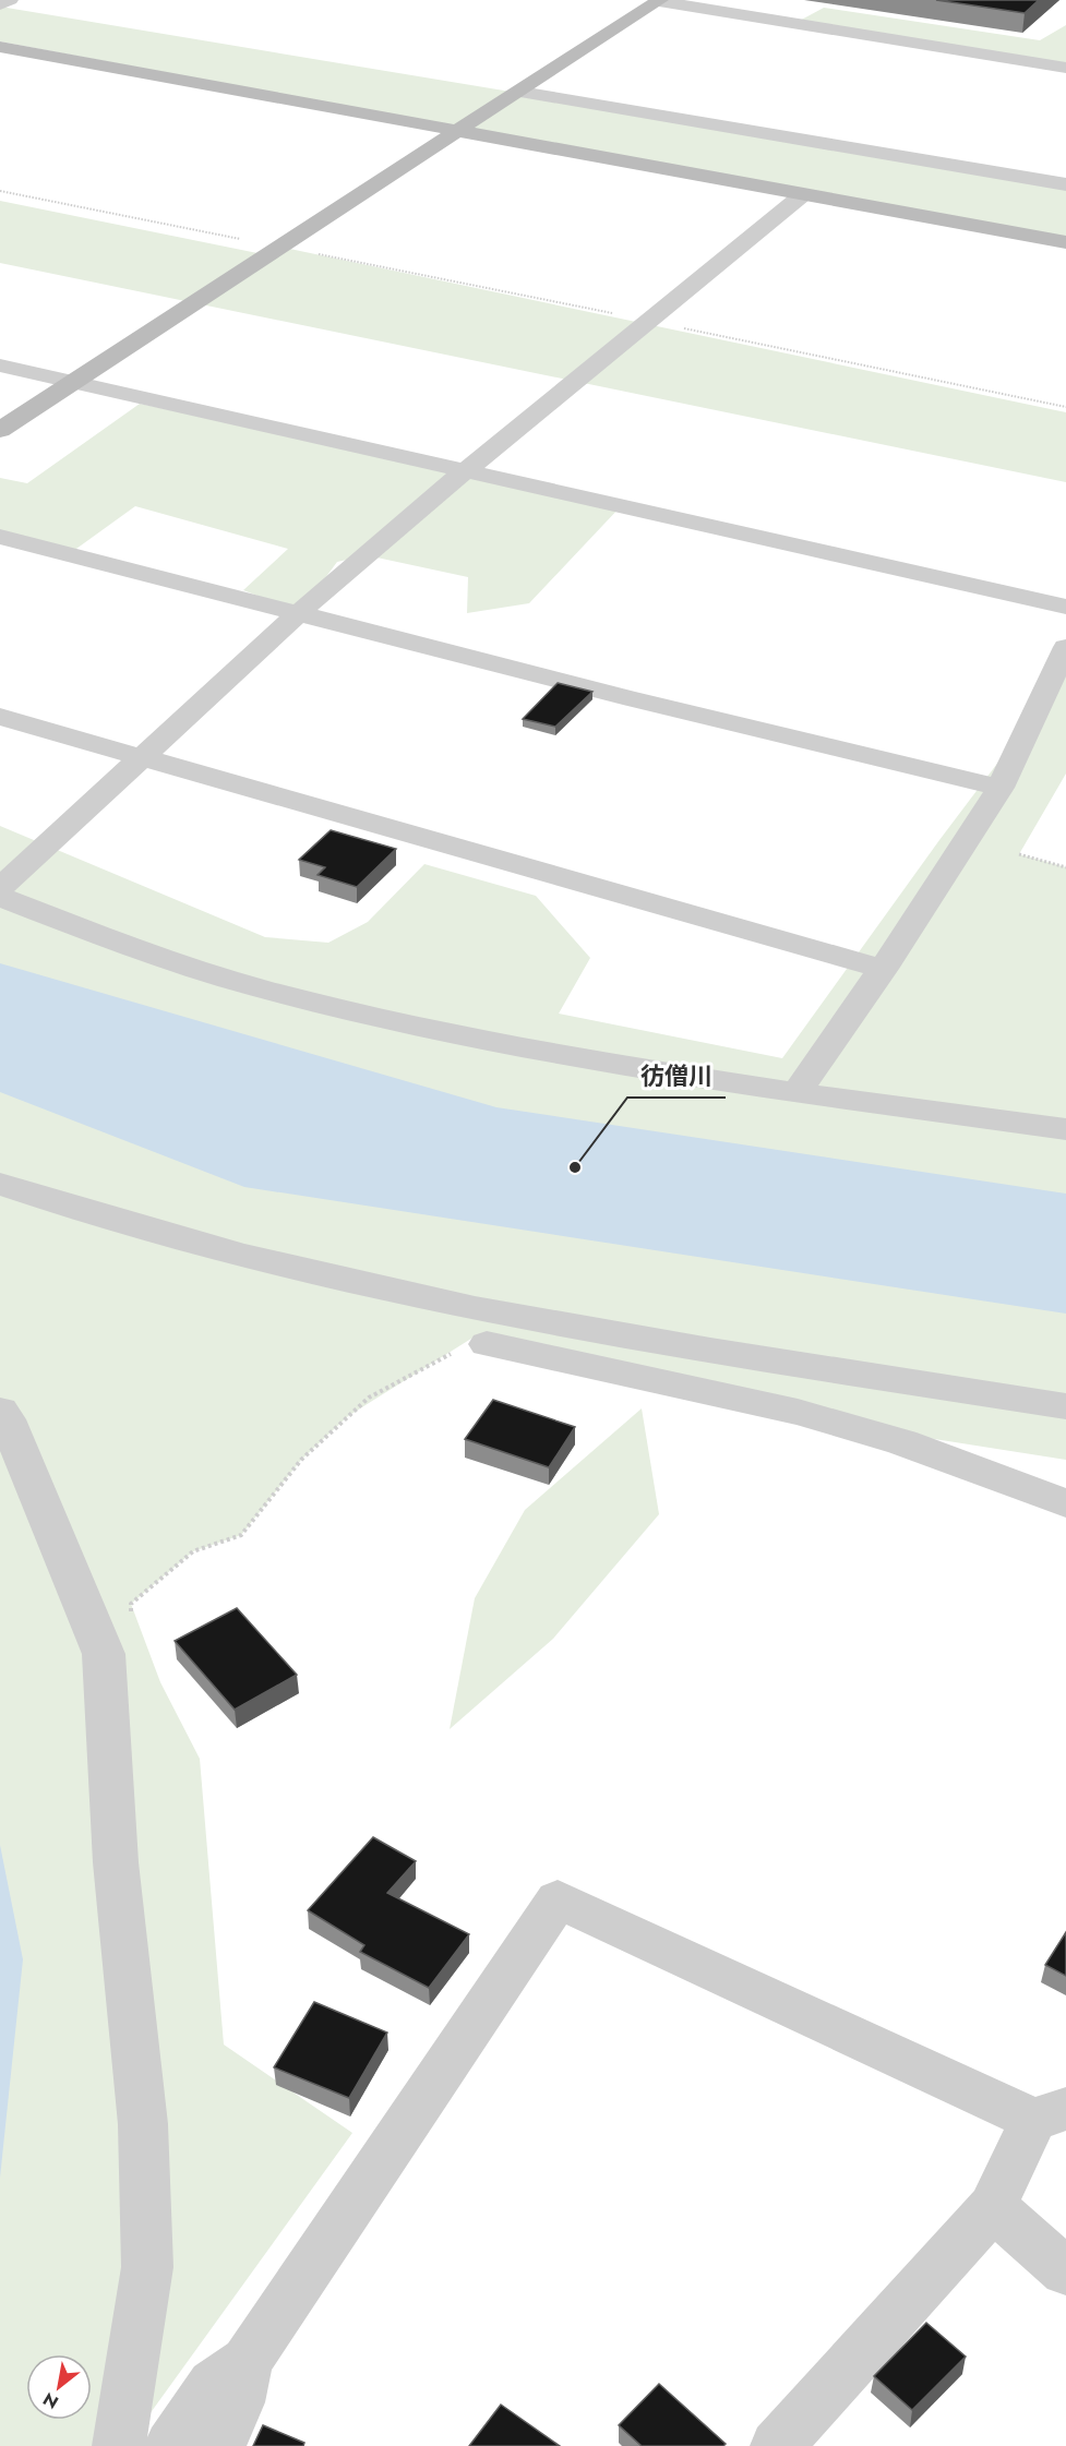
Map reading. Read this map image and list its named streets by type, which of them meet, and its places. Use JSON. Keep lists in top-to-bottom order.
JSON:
{
  "places": ["彷僧川"],
  "north": "bottom left"
}
